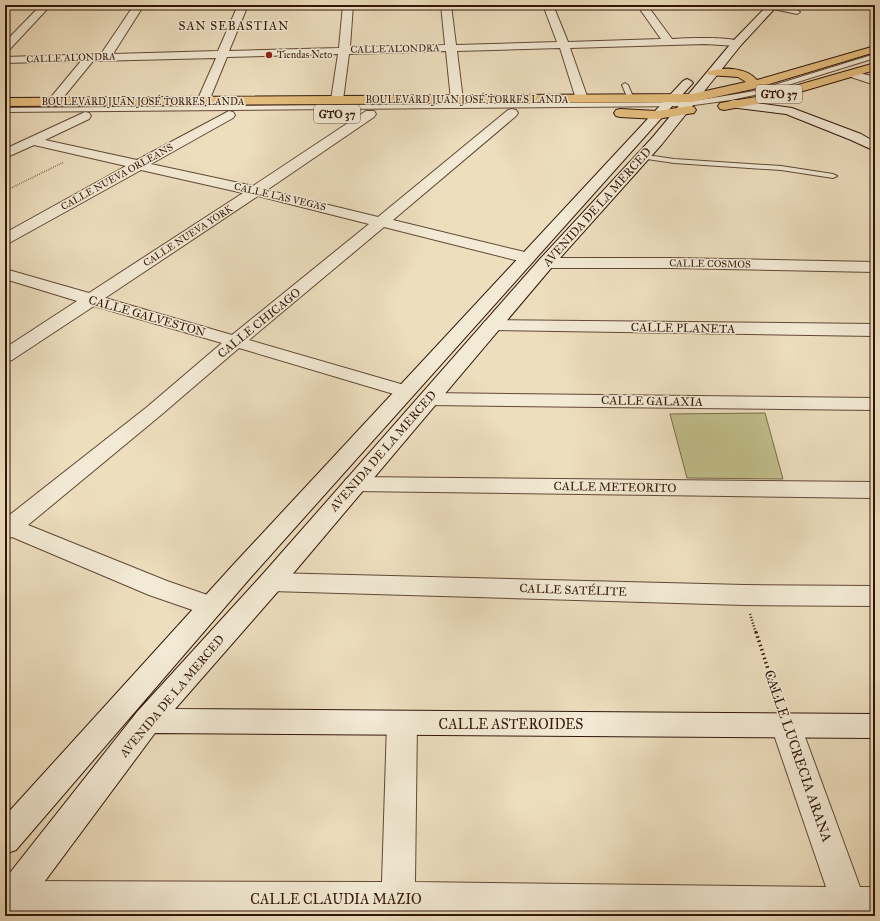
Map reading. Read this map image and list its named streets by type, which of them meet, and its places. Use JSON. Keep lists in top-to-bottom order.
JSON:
{
  "streets": {
    "main road": ["GTO 37", "BOULEVARD JUAN JOSÉ TORRES LANDA"],
    "street": [
      "CALLE ALONDRA",
      "CALLE NUEVA ORLEANS",
      "CALLE LAS VEGAS",
      "AVENIDA DE LA MERCED",
      "CALLE NUEVA YORK",
      "CALLE COSMOS",
      "CALLE GALVESTON",
      "CALLE CHICAGO",
      "CALLE PLANETA",
      "CALLE GALAXIA",
      "CALLE METEORITO",
      "CALLE SATÉLITE",
      "CALLE ASTEROIDES",
      "CALLE LUCRECIA ARANA",
      "CALLE CLAUDIA MAZIO"
    ]
  },
  "crossings": [
    ["CALLE ALONDRA", "AVENIDA DE LA MERCED"],
    ["BOULEVARD JUAN JOSÉ TORRES LANDA", "CALLE NUEVA ORLEANS"],
    ["BOULEVARD JUAN JOSÉ TORRES LANDA", "AVENIDA DE LA MERCED"],
    ["BOULEVARD JUAN JOSÉ TORRES LANDA", "CALLE NUEVA YORK"],
    ["BOULEVARD JUAN JOSÉ TORRES LANDA", "CALLE CHICAGO"],
    ["CALLE NUEVA ORLEANS", "CALLE LAS VEGAS"],
    ["CALLE LAS VEGAS", "AVENIDA DE LA MERCED"],
    ["CALLE LAS VEGAS", "CALLE NUEVA YORK"],
    ["CALLE LAS VEGAS", "CALLE COSMOS"],
    ["CALLE LAS VEGAS", "CALLE CHICAGO"],
    ["AVENIDA DE LA MERCED", "CALLE COSMOS"],
    ["AVENIDA DE LA MERCED", "CALLE GALVESTON"],
    ["AVENIDA DE LA MERCED", "CALLE PLANETA"],
    ["AVENIDA DE LA MERCED", "CALLE GALAXIA"],
    ["AVENIDA DE LA MERCED", "CALLE METEORITO"],
    ["AVENIDA DE LA MERCED", "CALLE SATÉLITE"],
    ["AVENIDA DE LA MERCED", "CALLE ASTEROIDES"],
    ["AVENIDA DE LA MERCED", "CALLE CLAUDIA MAZIO"],
    ["CALLE NUEVA YORK", "CALLE GALVESTON"],
    ["CALLE GALVESTON", "CALLE CHICAGO"],
    ["CALLE SATÉLITE", "CALLE LUCRECIA ARANA"],
    ["CALLE ASTEROIDES", "CALLE LUCRECIA ARANA"],
    ["CALLE LUCRECIA ARANA", "CALLE CLAUDIA MAZIO"]
  ],
  "districts": ["SAN SEBASTIAN"],
  "places": ["Tiendas Neto"]
}
